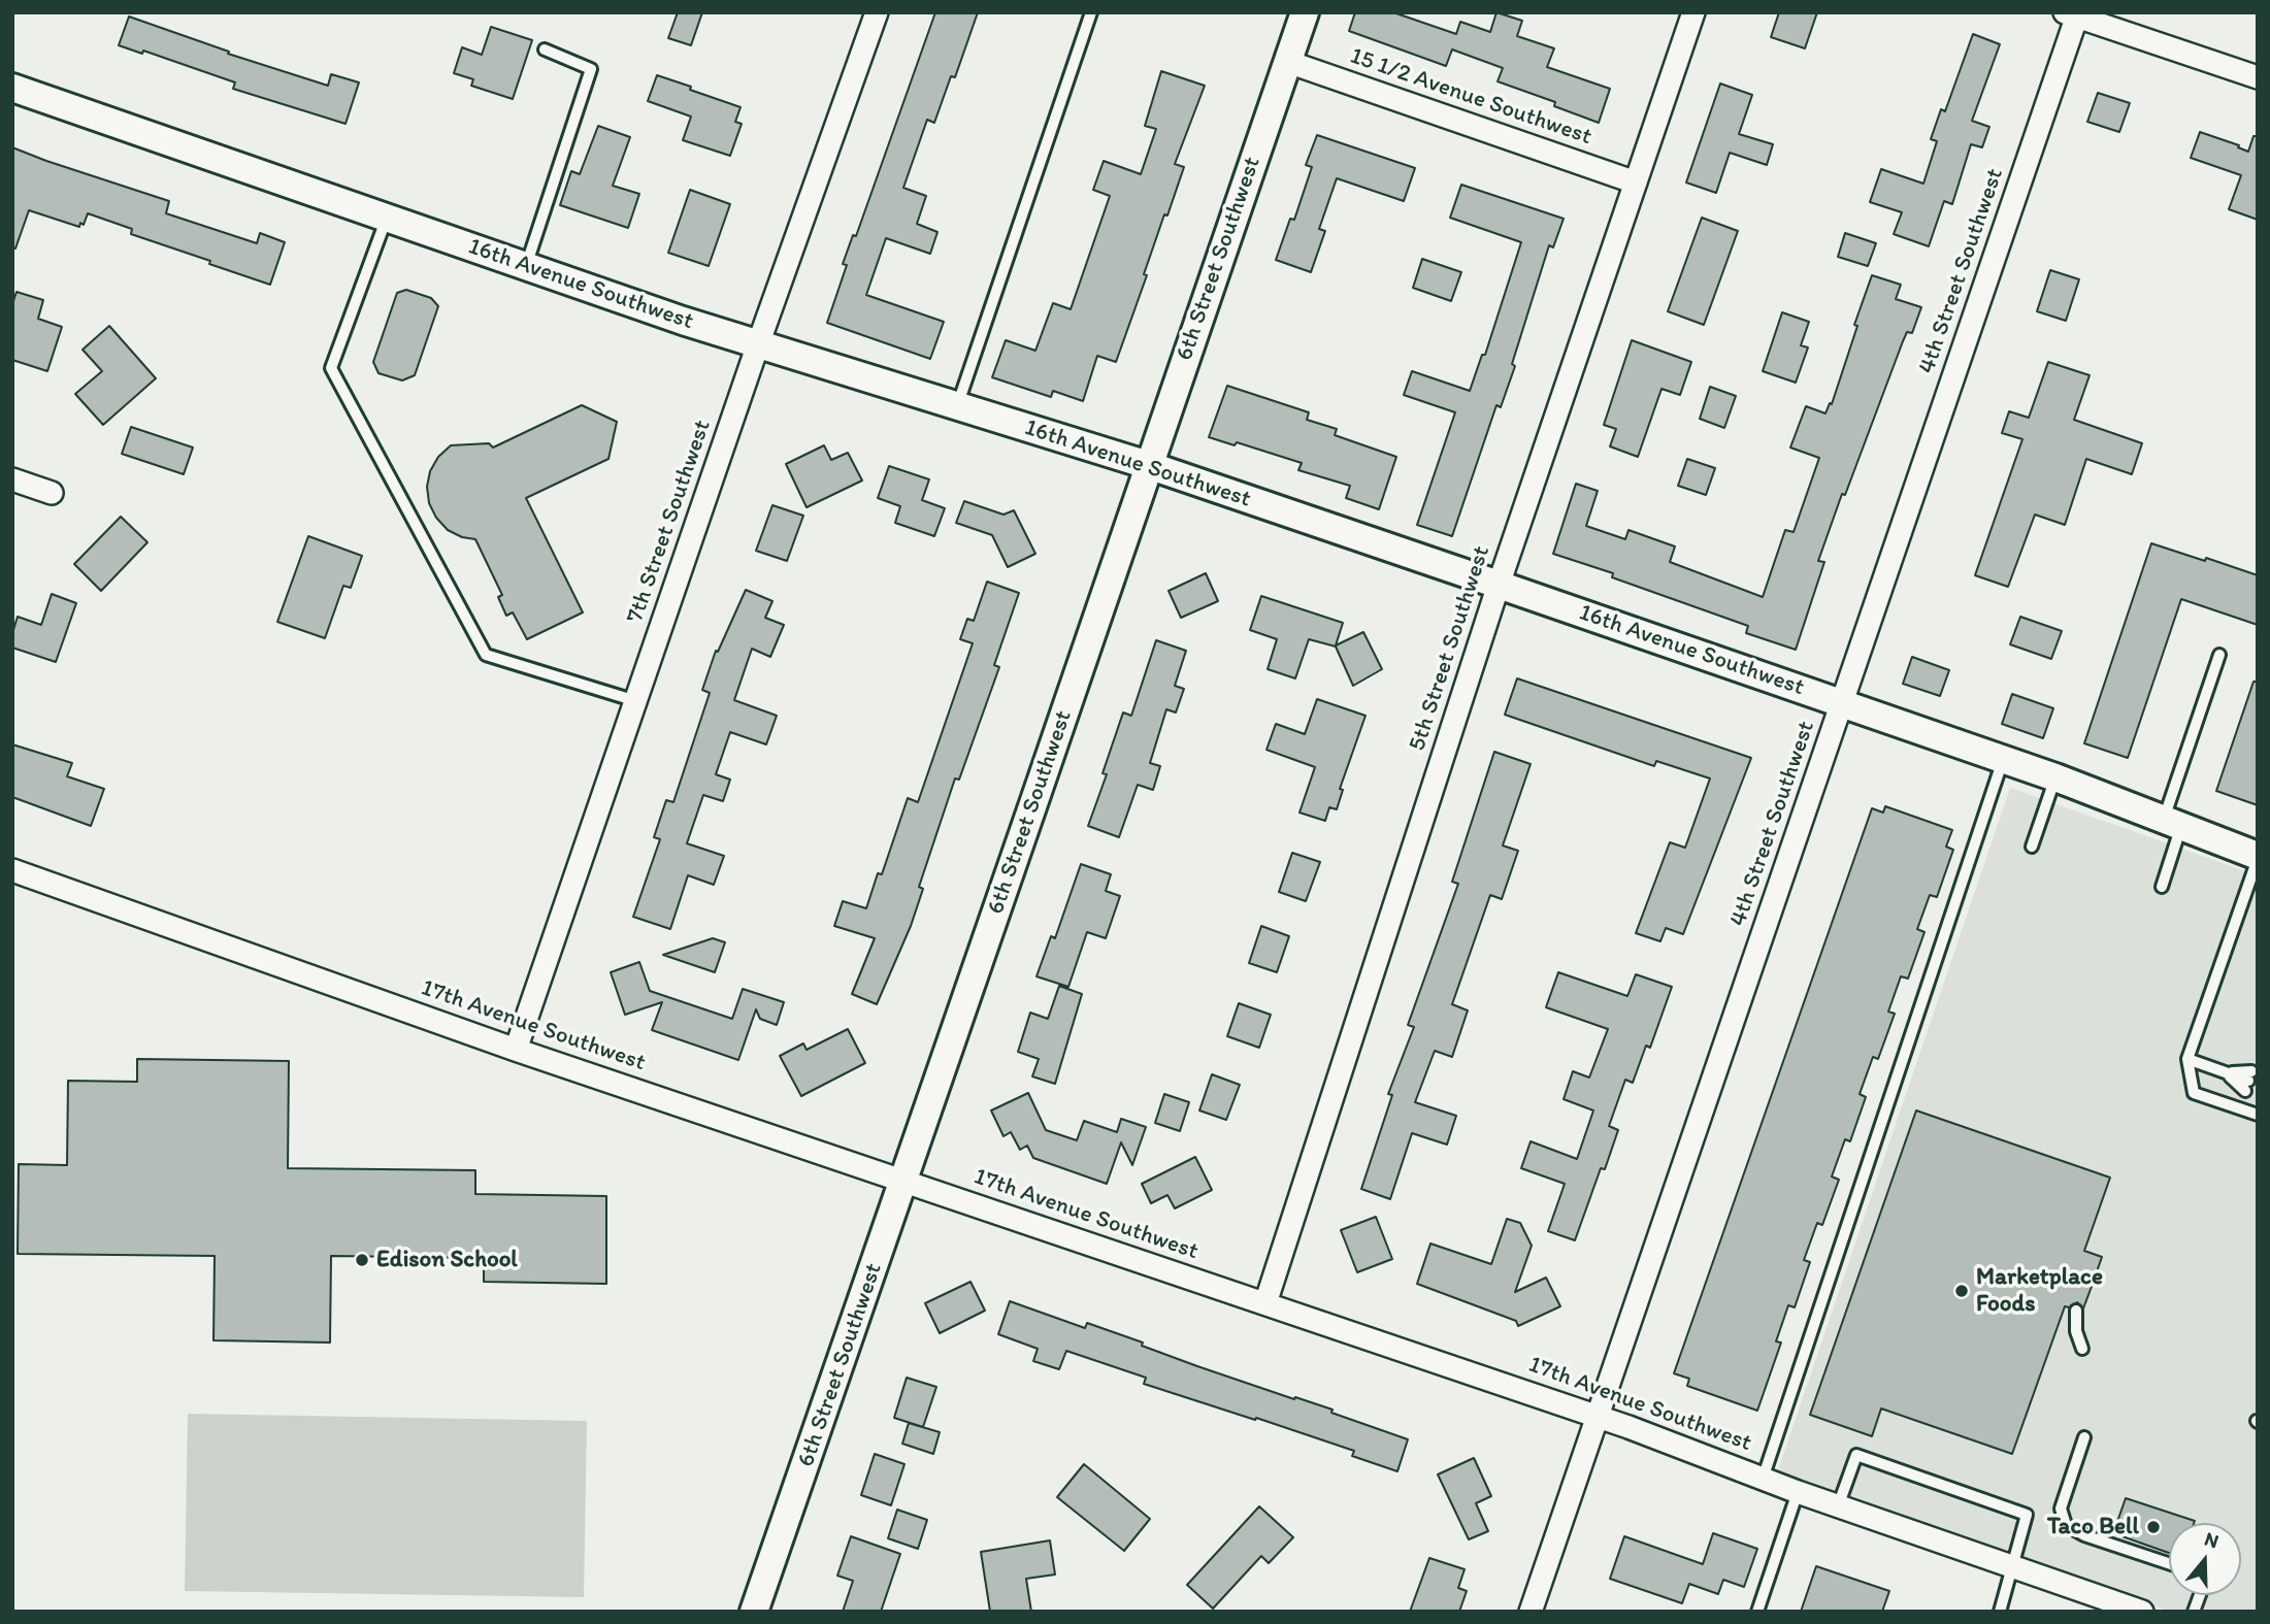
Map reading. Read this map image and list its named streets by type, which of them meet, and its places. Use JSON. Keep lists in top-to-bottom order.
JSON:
{
  "streets": {
    "street": [
      "15 1/2 Avenue Southwest",
      "6th Street Southwest",
      "4th Street Southwest",
      "16th Avenue Southwest",
      "7th Street Southwest",
      "5th Street Southwest",
      "17th Avenue Southwest"
    ]
  },
  "crossings": [
    ["15 1/2 Avenue Southwest", "6th Street Southwest"],
    ["15 1/2 Avenue Southwest", "5th Street Southwest"],
    ["6th Street Southwest", "16th Avenue Southwest"],
    ["6th Street Southwest", "17th Avenue Southwest"],
    ["4th Street Southwest", "16th Avenue Southwest"],
    ["4th Street Southwest", "17th Avenue Southwest"],
    ["16th Avenue Southwest", "7th Street Southwest"],
    ["16th Avenue Southwest", "5th Street Southwest"],
    ["7th Street Southwest", "17th Avenue Southwest"],
    ["5th Street Southwest", "17th Avenue Southwest"]
  ],
  "places": ["Edison School", "Marketplace Foods", "Taco Bell"],
  "north": "top"
}
